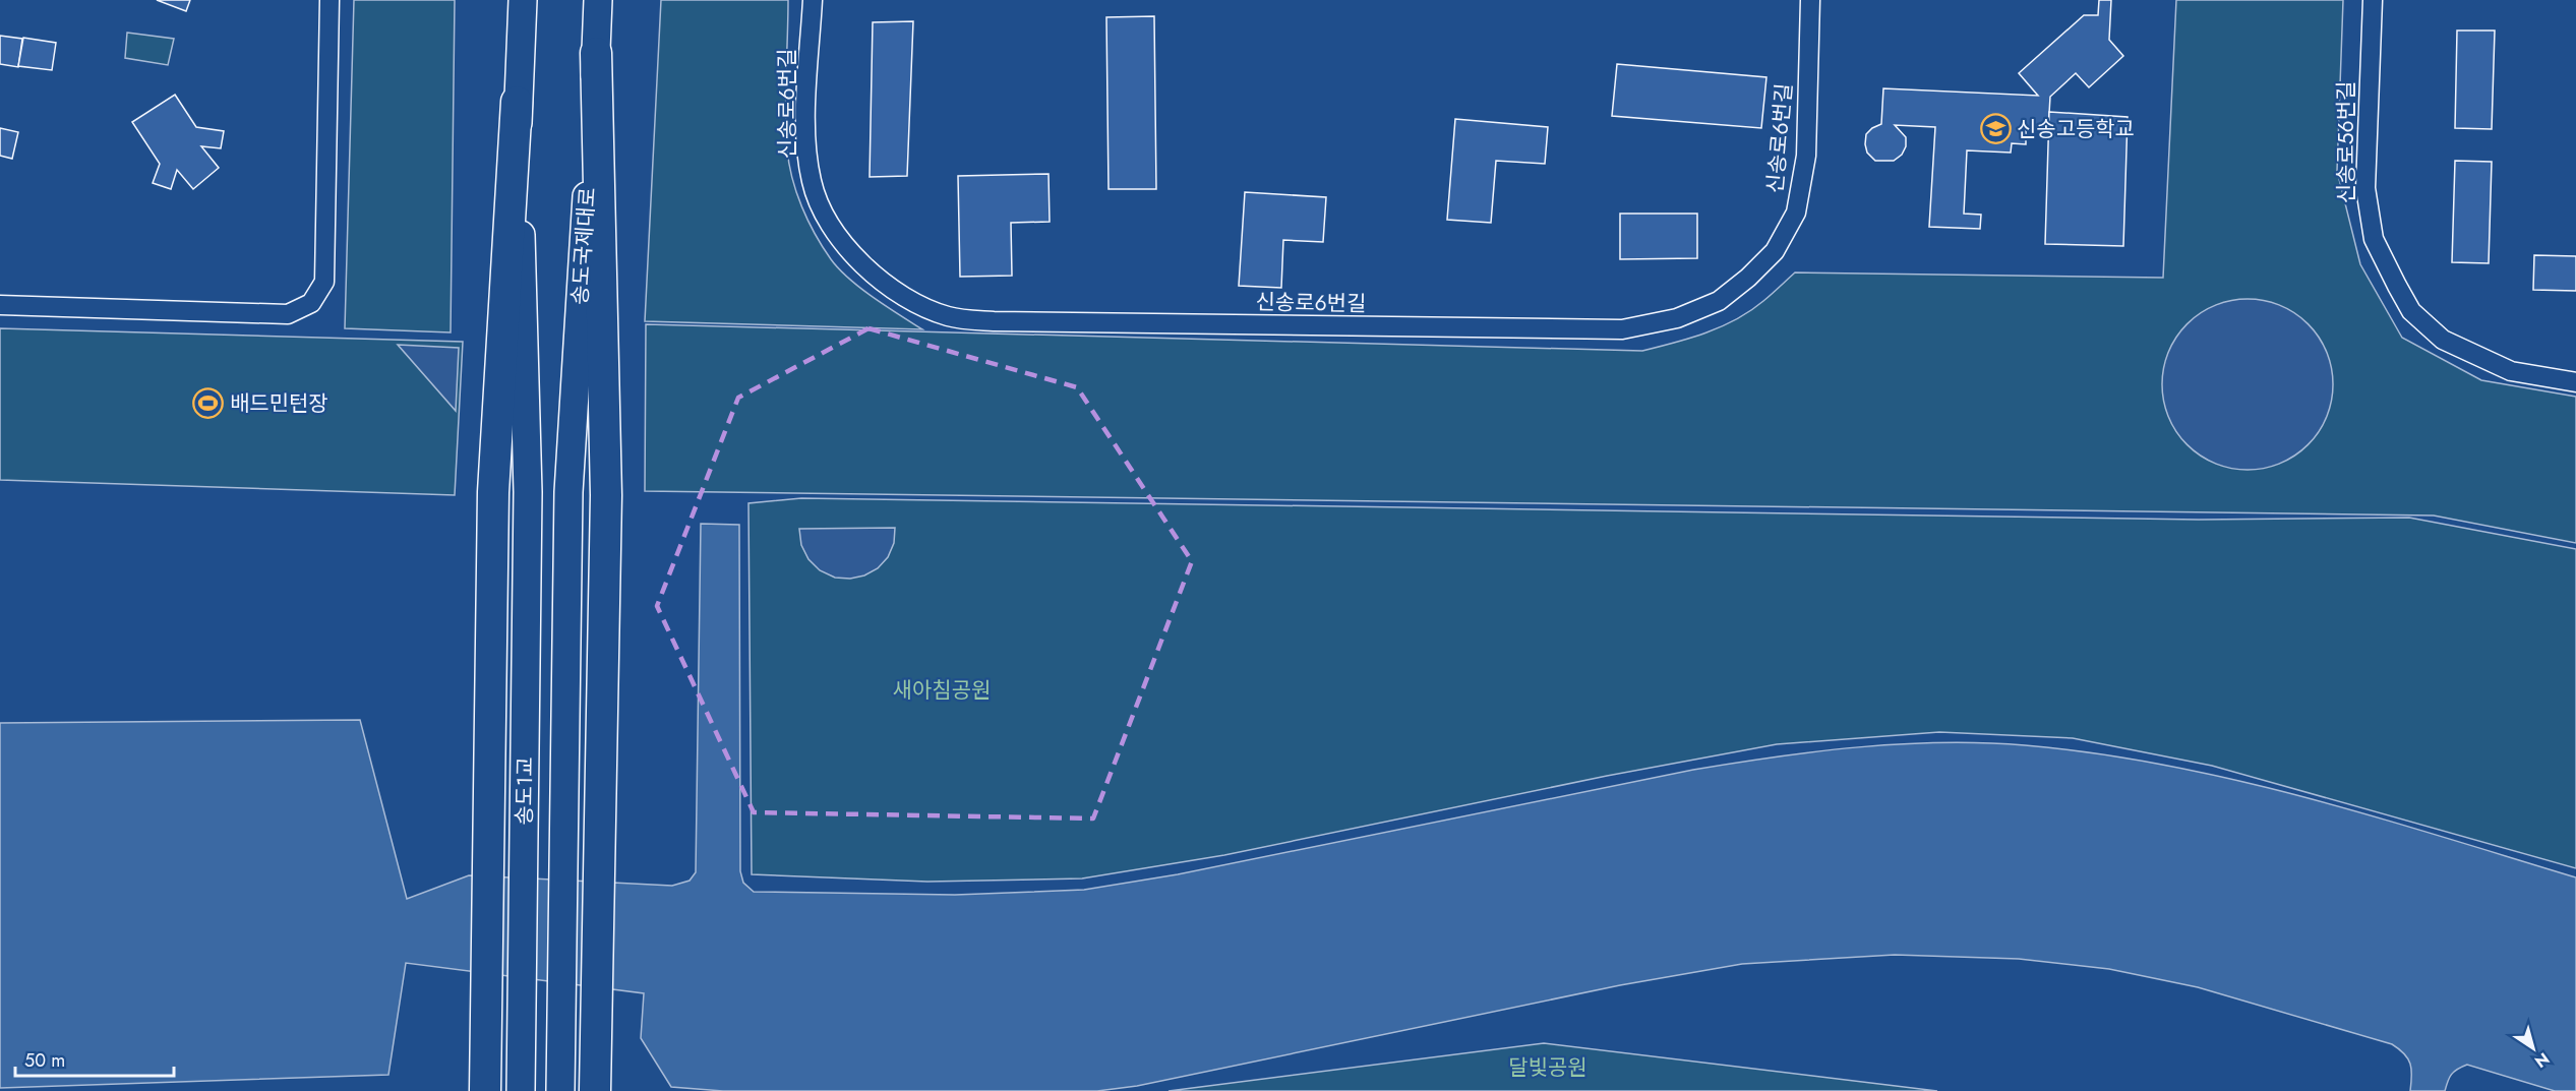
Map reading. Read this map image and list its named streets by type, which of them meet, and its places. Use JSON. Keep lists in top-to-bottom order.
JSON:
{
  "streets": {
    "main road": ["송도국제대로", "송도1교"],
    "street": ["신송로6번길", "신송로56번길"]
  },
  "crossings": [
    ["송도국제대로", "송도1교"]
  ],
  "parks": ["새아침공원", "달빛공원"],
  "places": {
    "school or university": ["신송고등학교"],
    "sports": ["배드민턴장"]
  },
  "scale_bar": "50 m",
  "north": "bottom right"
}
